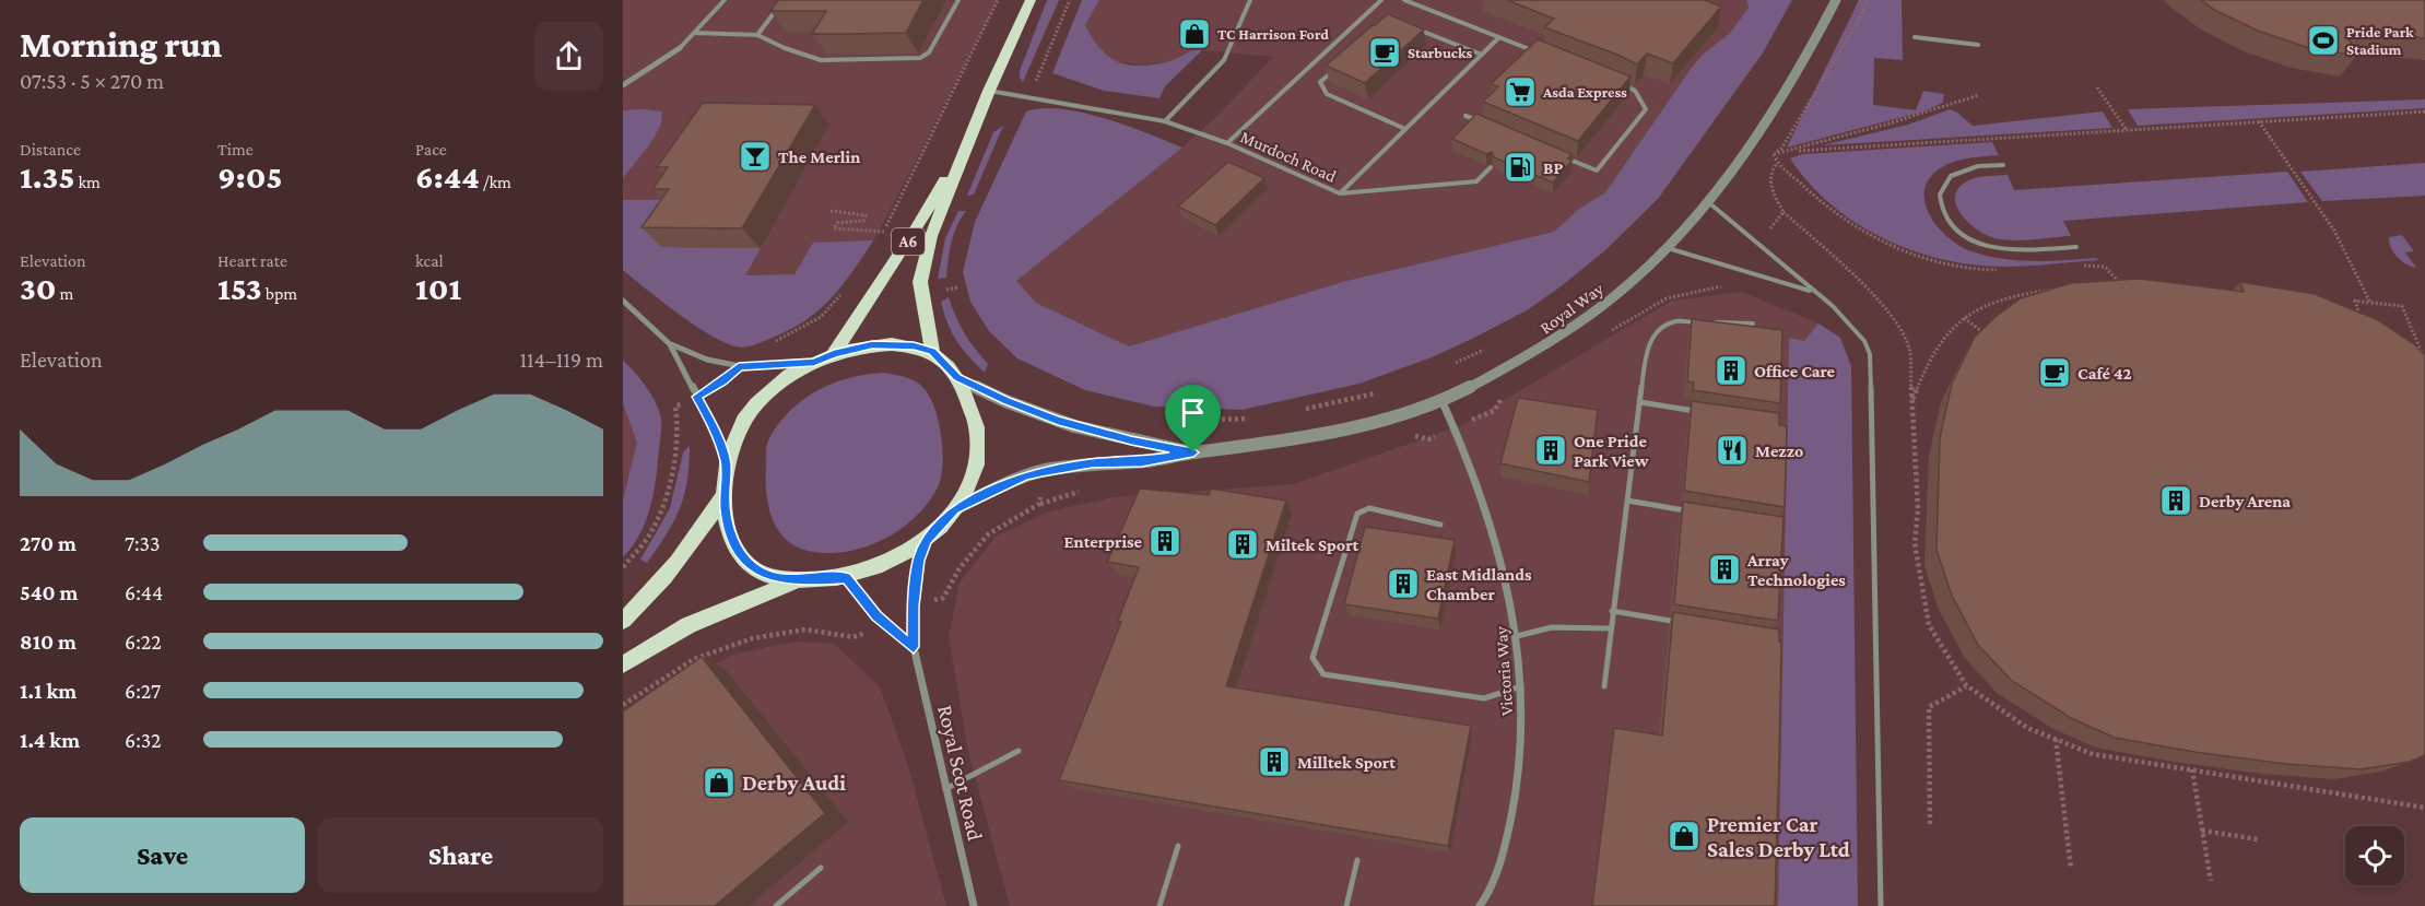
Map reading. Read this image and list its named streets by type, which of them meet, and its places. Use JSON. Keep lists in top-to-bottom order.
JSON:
{
  "streets": {
    "main road": ["A6"],
    "street": ["Royal Way", "Victoria Way", "Royal Scot Road"],
    "lane": ["Murdoch Road"]
  },
  "crossings": [
    ["Murdoch Road", "A6"],
    ["A6", "Royal Way"],
    ["A6", "Royal Scot Road"],
    ["Royal Way", "Victoria Way"]
  ],
  "places": {
    "shop": ["TC Harrison Ford", "Derby Audi", "Premier Car Sales Derby Ltd"],
    "sports": ["Pride Park Stadium"],
    "cafe": ["Starbucks", "Café 42"],
    "supermarket": ["Asda Express"],
    "bar": ["The Merlin"],
    "fuel station": ["BP"],
    "building": [
      "Office Care",
      "One Pride Park View",
      "Derby Arena",
      "Enterprise",
      "Miltek Sport",
      "Array Technologies",
      "East Midlands Chamber",
      "Milltek Sport"
    ],
    "restaurant": ["Mezzo"]
  },
  "page": {
    "heading": ["Morning run", "07:53 · 5 × 270 m"],
    "stats": [
      ["Distance", "1.35 km"],
      ["Time", "9:05"],
      ["Pace", "6:44 /km"],
      ["Elevation", "30 m"],
      ["Heart rate", "153 bpm"],
      ["kcal", "101"]
    ],
    "chart": ["Elevation", "114–119 m"],
    "list": [
      {
        "name": "270 m",
        "note": "7:33"
      },
      {
        "name": "540 m",
        "note": "6:44"
      },
      {
        "name": "810 m",
        "note": "6:22"
      },
      {
        "name": "1.1 km",
        "note": "6:27"
      },
      {
        "name": "1.4 km",
        "note": "6:32"
      }
    ],
    "buttons": ["Save", "Share"]
  }
}
